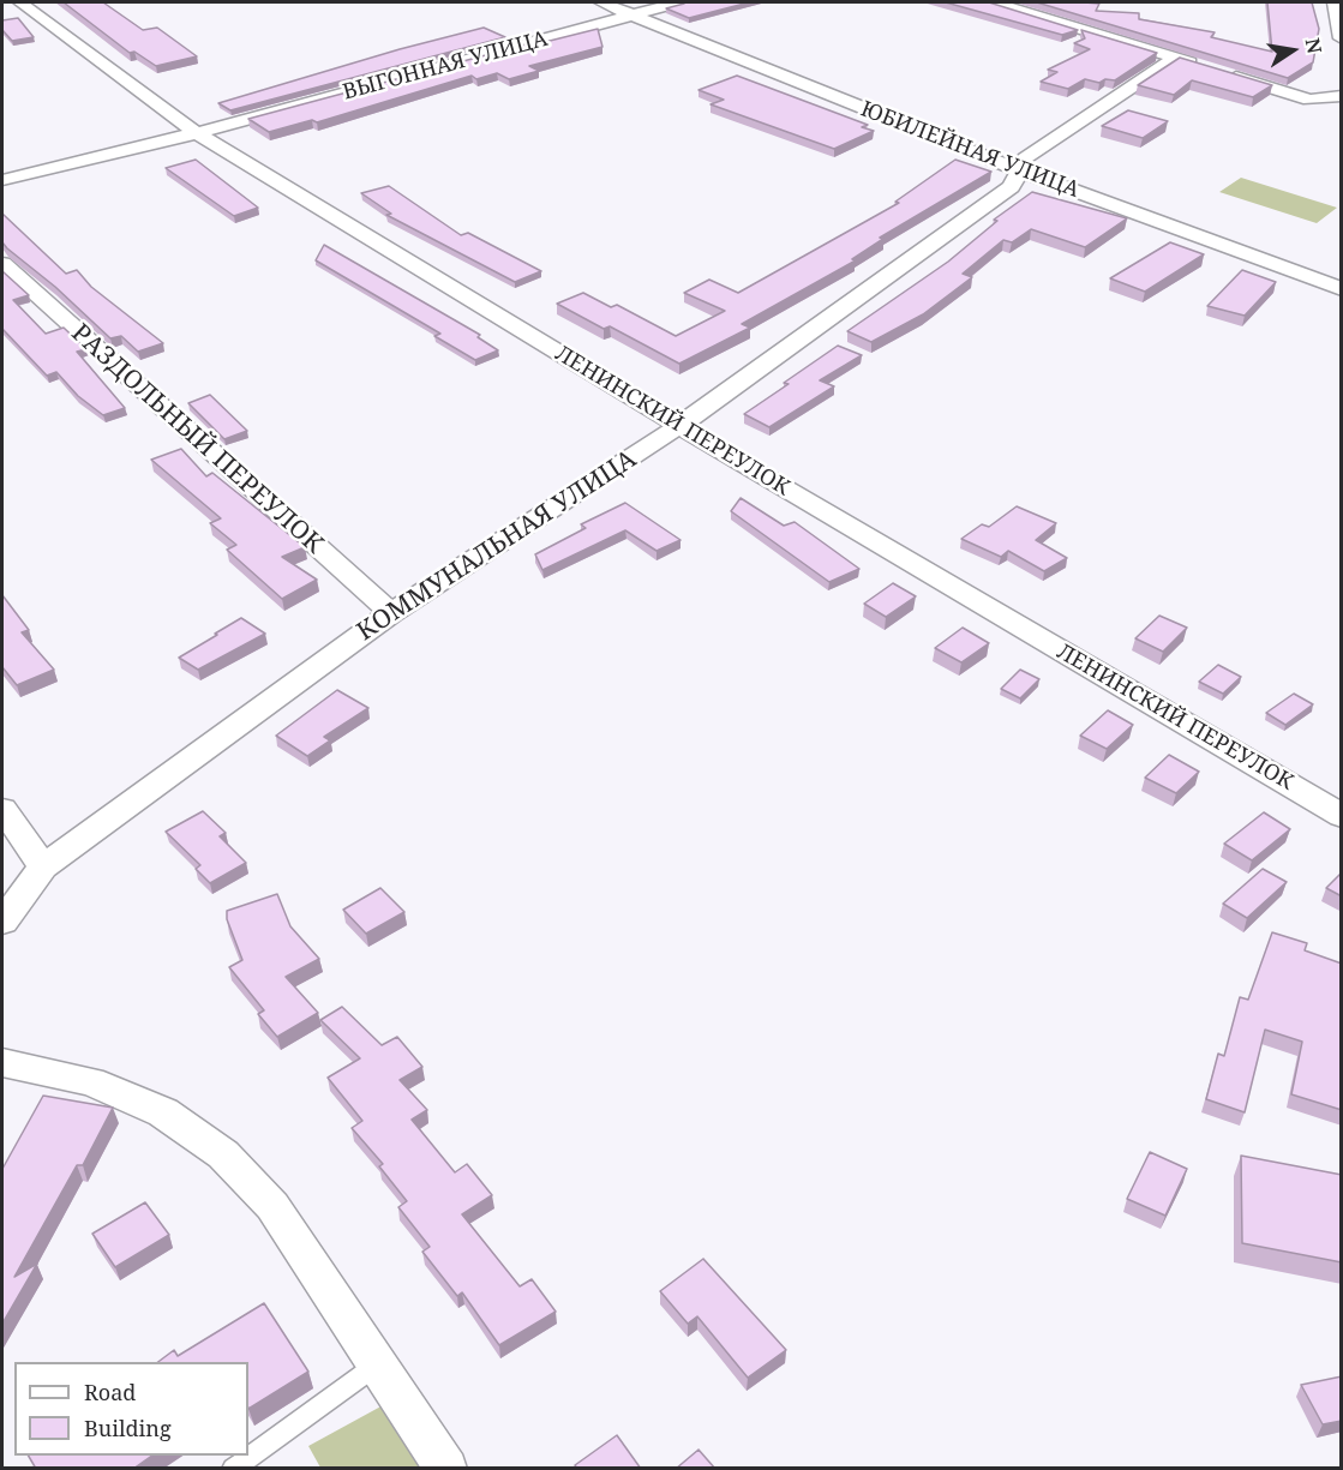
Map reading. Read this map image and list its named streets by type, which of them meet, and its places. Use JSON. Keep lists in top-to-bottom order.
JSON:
{
  "streets": {
    "street": [
      "ВЫГОННАЯ УЛИЦА",
      "ЮБИЛЕЙНАЯ УЛИЦА",
      "ЛЕНИНСКИЙ ПЕРЕУЛОК",
      "РАЗДОЛЬНЫЙ ПЕРЕУЛОК",
      "КОММУНАЛЬНАЯ УЛИЦА"
    ]
  },
  "crossings": [
    ["ВЫГОННАЯ УЛИЦА", "ЮБИЛЕЙНАЯ УЛИЦА"],
    ["ВЫГОННАЯ УЛИЦА", "ЛЕНИНСКИЙ ПЕРЕУЛОК"],
    ["ЮБИЛЕЙНАЯ УЛИЦА", "КОММУНАЛЬНАЯ УЛИЦА"],
    ["ЛЕНИНСКИЙ ПЕРЕУЛОК", "КОММУНАЛЬНАЯ УЛИЦА"],
    ["РАЗДОЛЬНЫЙ ПЕРЕУЛОК", "КОММУНАЛЬНАЯ УЛИЦА"]
  ],
  "legend": ["Road", "Building"],
  "north": "right"
}
